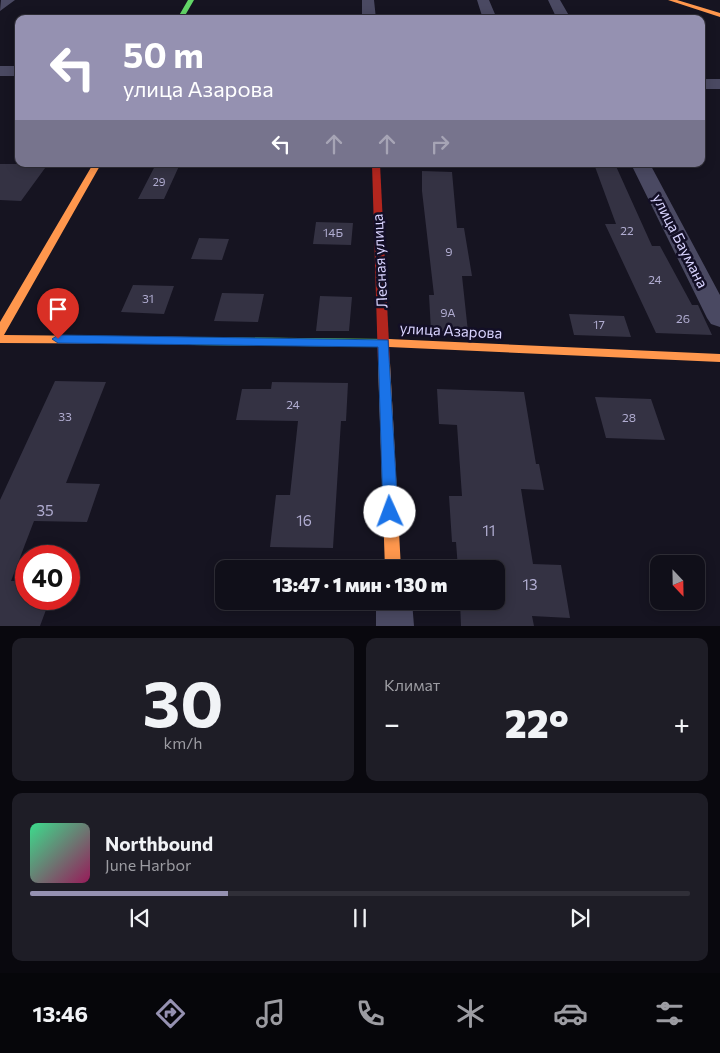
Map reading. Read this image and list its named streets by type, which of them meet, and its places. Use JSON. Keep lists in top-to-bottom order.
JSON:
{
  "streets": {
    "street": ["улица Баумана", "Лесная улица", "улица Азарова"]
  },
  "crossings": [
    ["Лесная улица", "улица Азарова"]
  ],
  "house_numbers": [
    "29",
    "22",
    "14Б",
    "9",
    "24",
    "31",
    "9А",
    "26",
    "17",
    "24",
    "33",
    "28",
    "35",
    "16",
    "11",
    "13"
  ],
  "north": "bottom",
  "page": {
    "turn": ["50 m", "улица Азарова"],
    "limit": "40",
    "trip": "13:47 · 1 мин · 130 m",
    "tile": [
      ["30", "km/h"],
      "Климат"
    ],
    "heat": ["−", "22°", "+"],
    "song": ["Northbound", "June Harbor"],
    "tabs": "13:46"
  }
}
